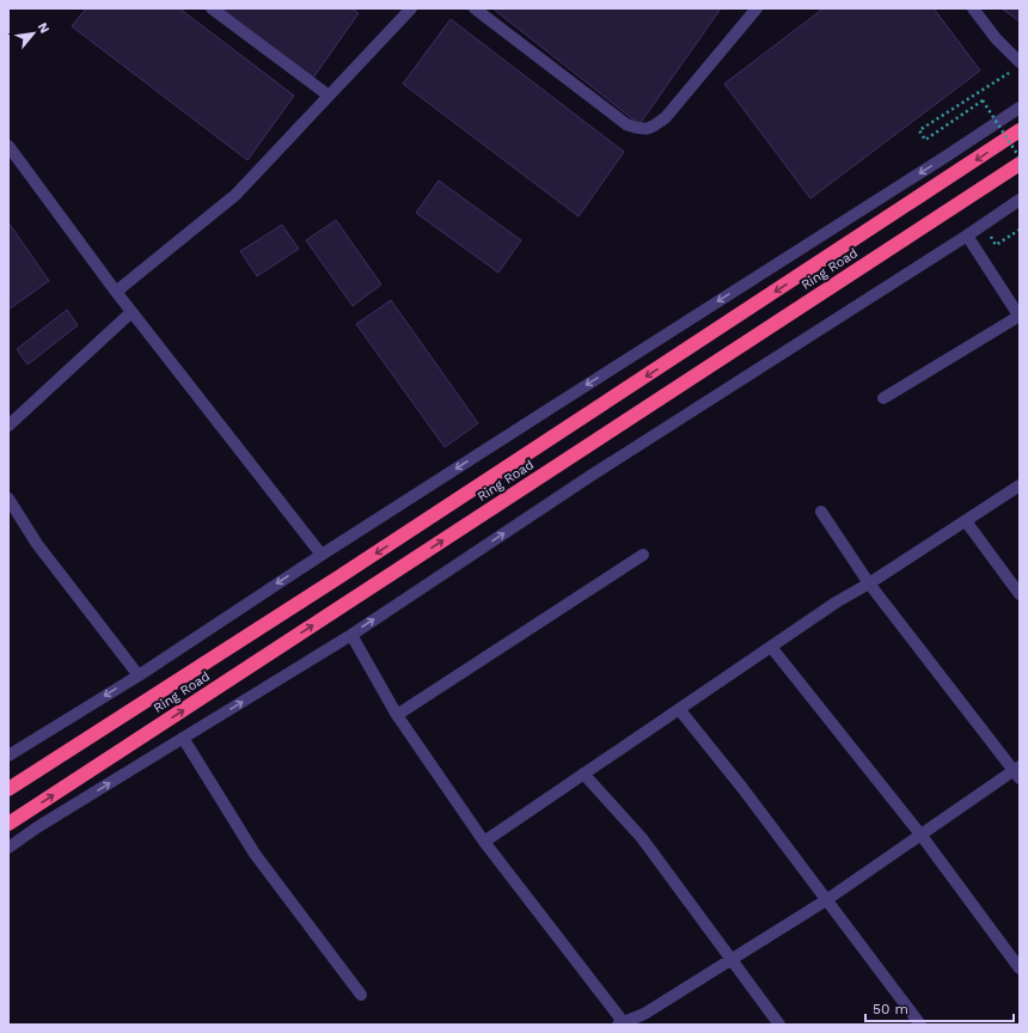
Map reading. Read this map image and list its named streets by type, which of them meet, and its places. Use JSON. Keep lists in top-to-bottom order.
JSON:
{
  "streets": {
    "highway": ["Ring Road"]
  },
  "scale_bar": "50 m",
  "north": "top right"
}
